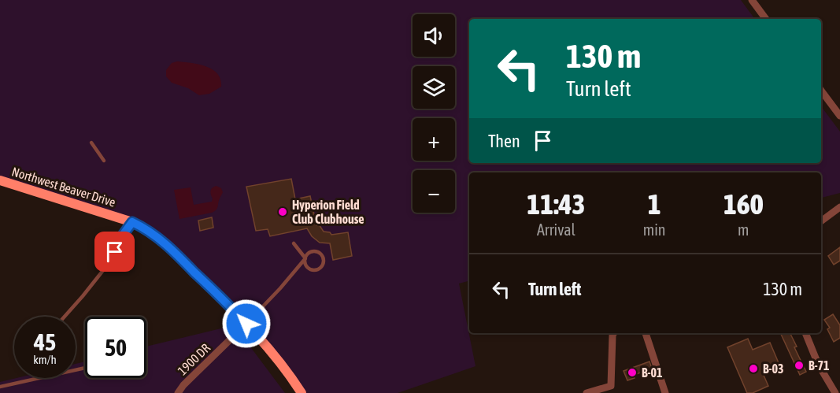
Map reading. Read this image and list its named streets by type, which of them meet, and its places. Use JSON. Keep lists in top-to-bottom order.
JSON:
{
  "streets": {
    "main road": ["Northwest Beaver Drive"],
    "street": ["1900 DR"]
  },
  "crossings": [
    ["Northwest Beaver Drive", "1900 DR"]
  ],
  "places": [
    "Hyperion Field Club Clubhouse",
    "B-71",
    "B-03",
    "B-01"
  ],
  "page": {
    "map_buttons": ["+", "−"],
    "turn": ["130 m", "Turn left"],
    "then": "Then",
    "eta": [
      "11:43",
      "Arrival",
      "1",
      "min",
      "160",
      "m"
    ],
    "list": [
      {
        "name": "Turn left",
        "value": "130 m"
      }
    ],
    "speed": "45 km/h",
    "limit": "50"
  }
}
